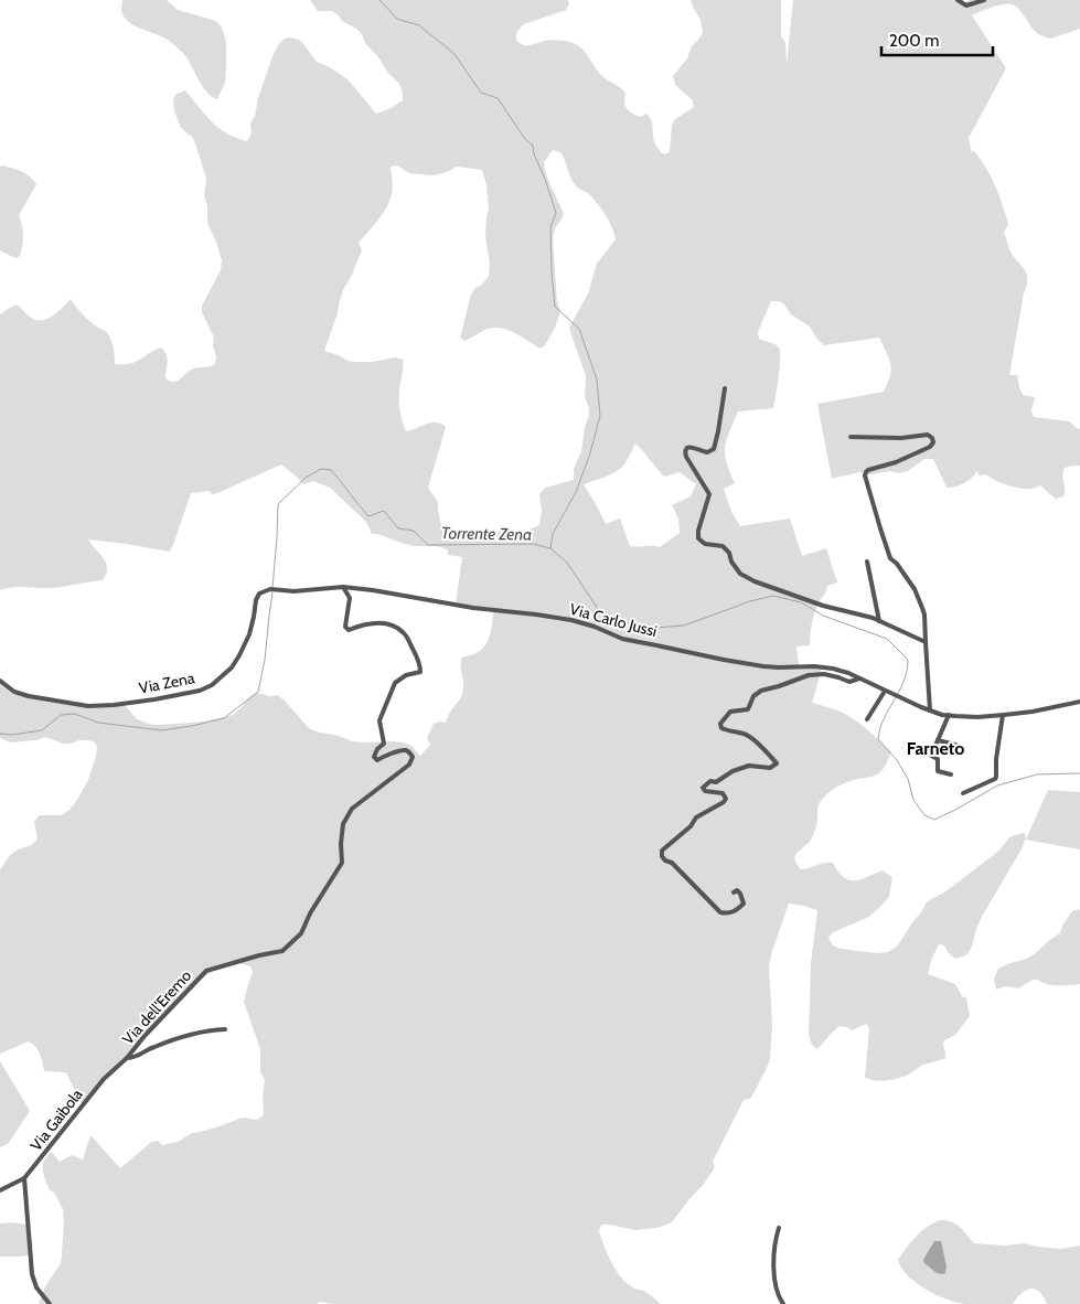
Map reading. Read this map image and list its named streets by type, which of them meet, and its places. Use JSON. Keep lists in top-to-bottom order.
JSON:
{
  "streets": {
    "street": [
      "Via Carlo Jussi",
      "Via Zena",
      "Via dell'Eremo",
      "Via Gaibola"
    ]
  },
  "crossings": [
    ["Via Carlo Jussi", "Via Zena"],
    ["Via Carlo Jussi", "Via dell'Eremo"],
    ["Via dell'Eremo", "Via Gaibola"]
  ],
  "districts": ["Farneto"],
  "water": ["Torrente Zena"],
  "scale_bar": "200 m"
}
